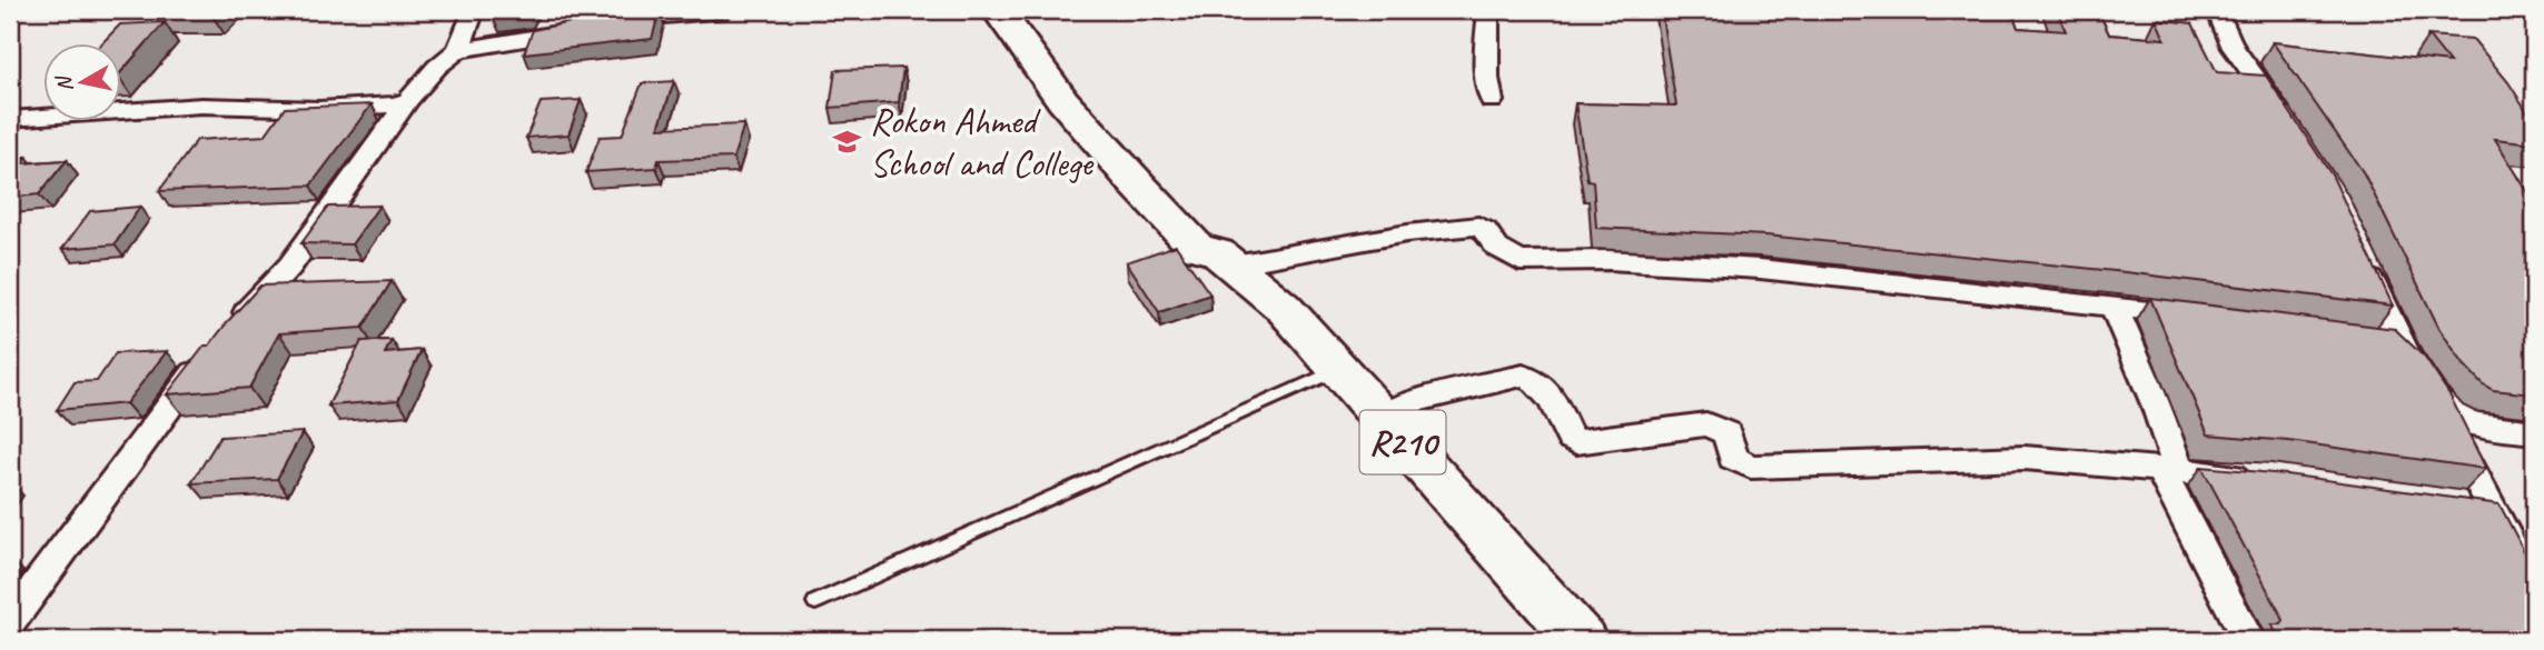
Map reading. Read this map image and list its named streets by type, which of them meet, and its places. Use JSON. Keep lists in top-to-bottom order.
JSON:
{
  "streets": {
    "main road": ["R210"]
  },
  "places": {
    "school or university": ["Rokon Ahmed School and College"]
  },
  "north": "left"
}
